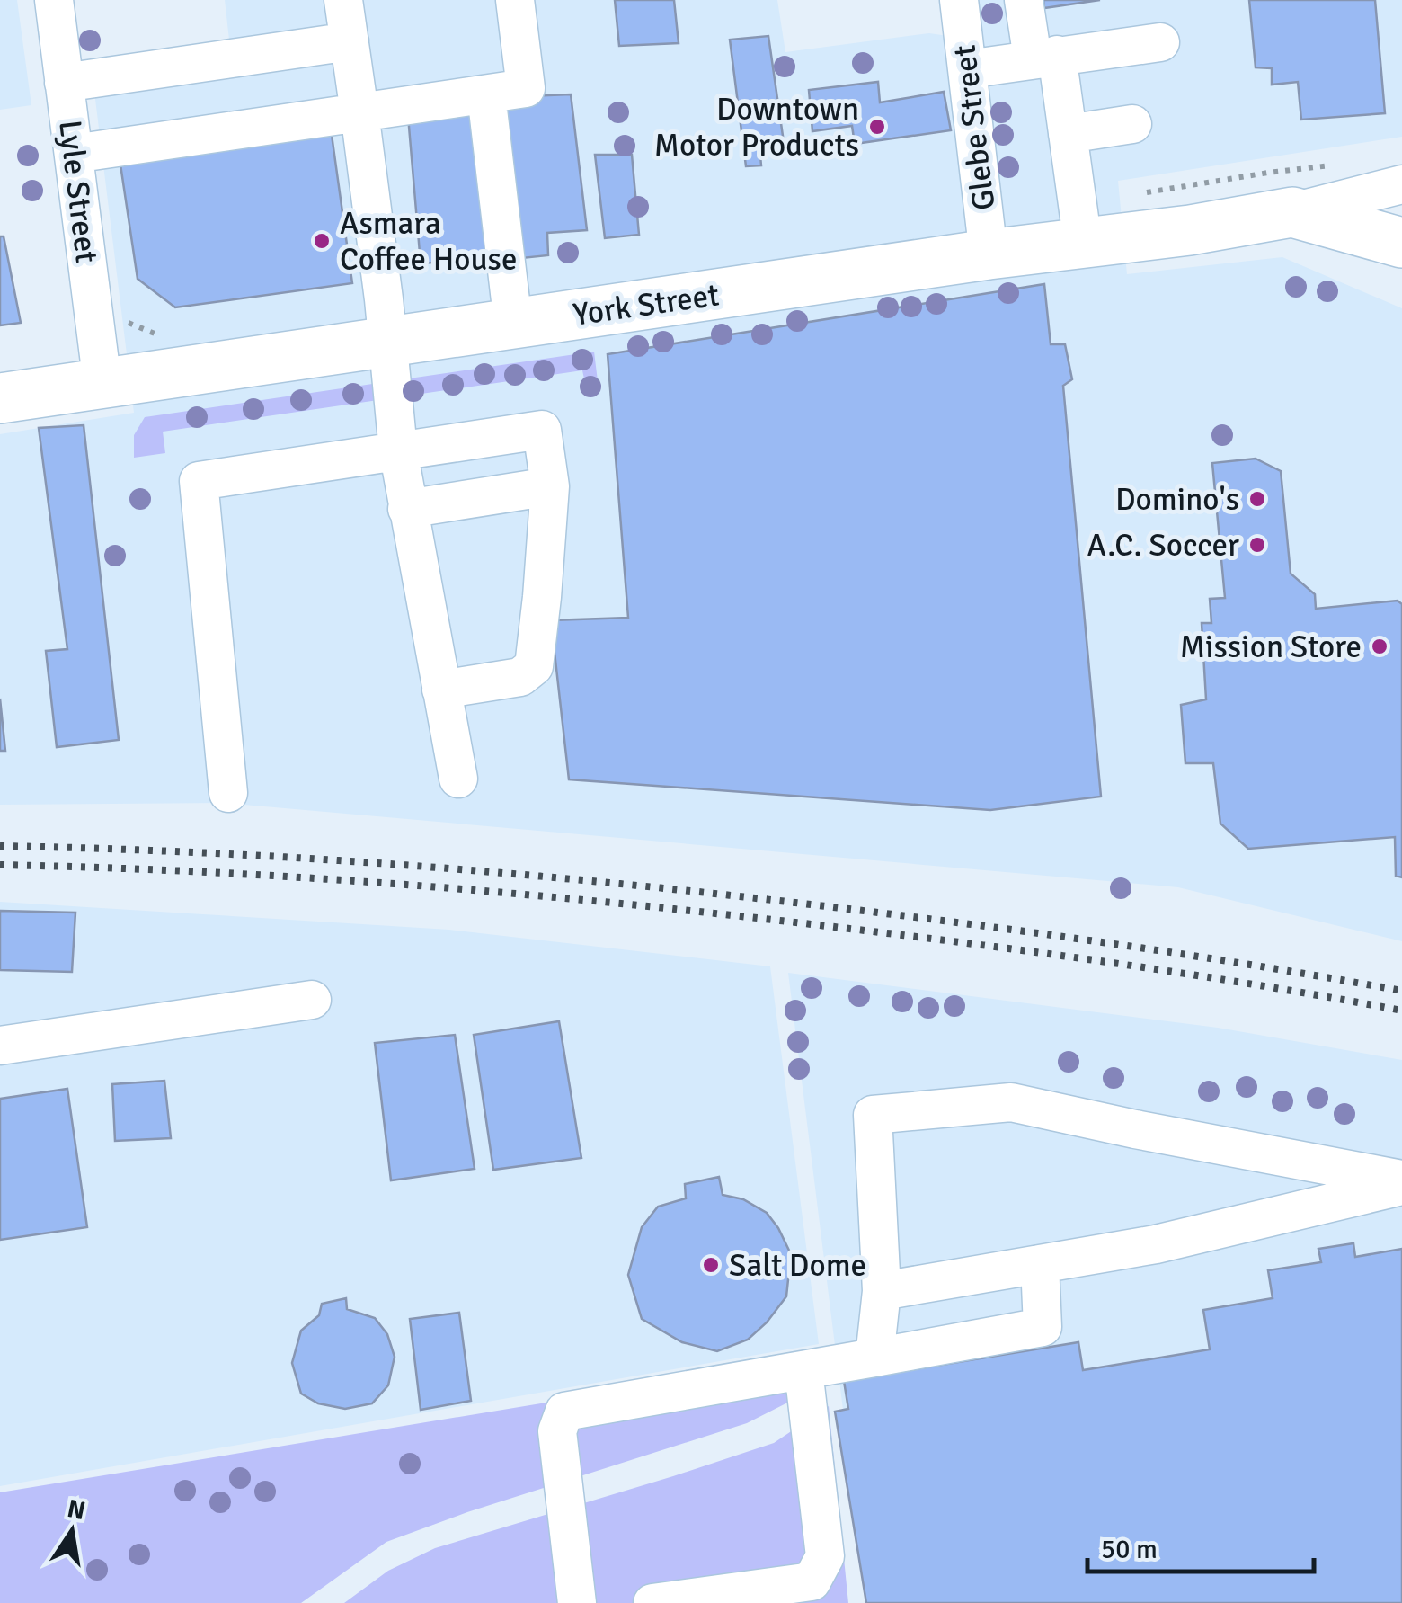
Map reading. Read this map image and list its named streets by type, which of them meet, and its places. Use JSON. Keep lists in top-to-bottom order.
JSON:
{
  "streets": {
    "main road": ["York Street"],
    "street": ["Glebe Street", "Lyle Street"]
  },
  "crossings": [
    ["Glebe Street", "York Street"],
    ["Lyle Street", "York Street"]
  ],
  "places": [
    "Downtown Motor Products",
    "Asmara Coffee House",
    "Domino's",
    "A.C. Soccer",
    "Mission Store",
    "Salt Dome"
  ],
  "scale_bar": "50 m",
  "north": "top"
}
